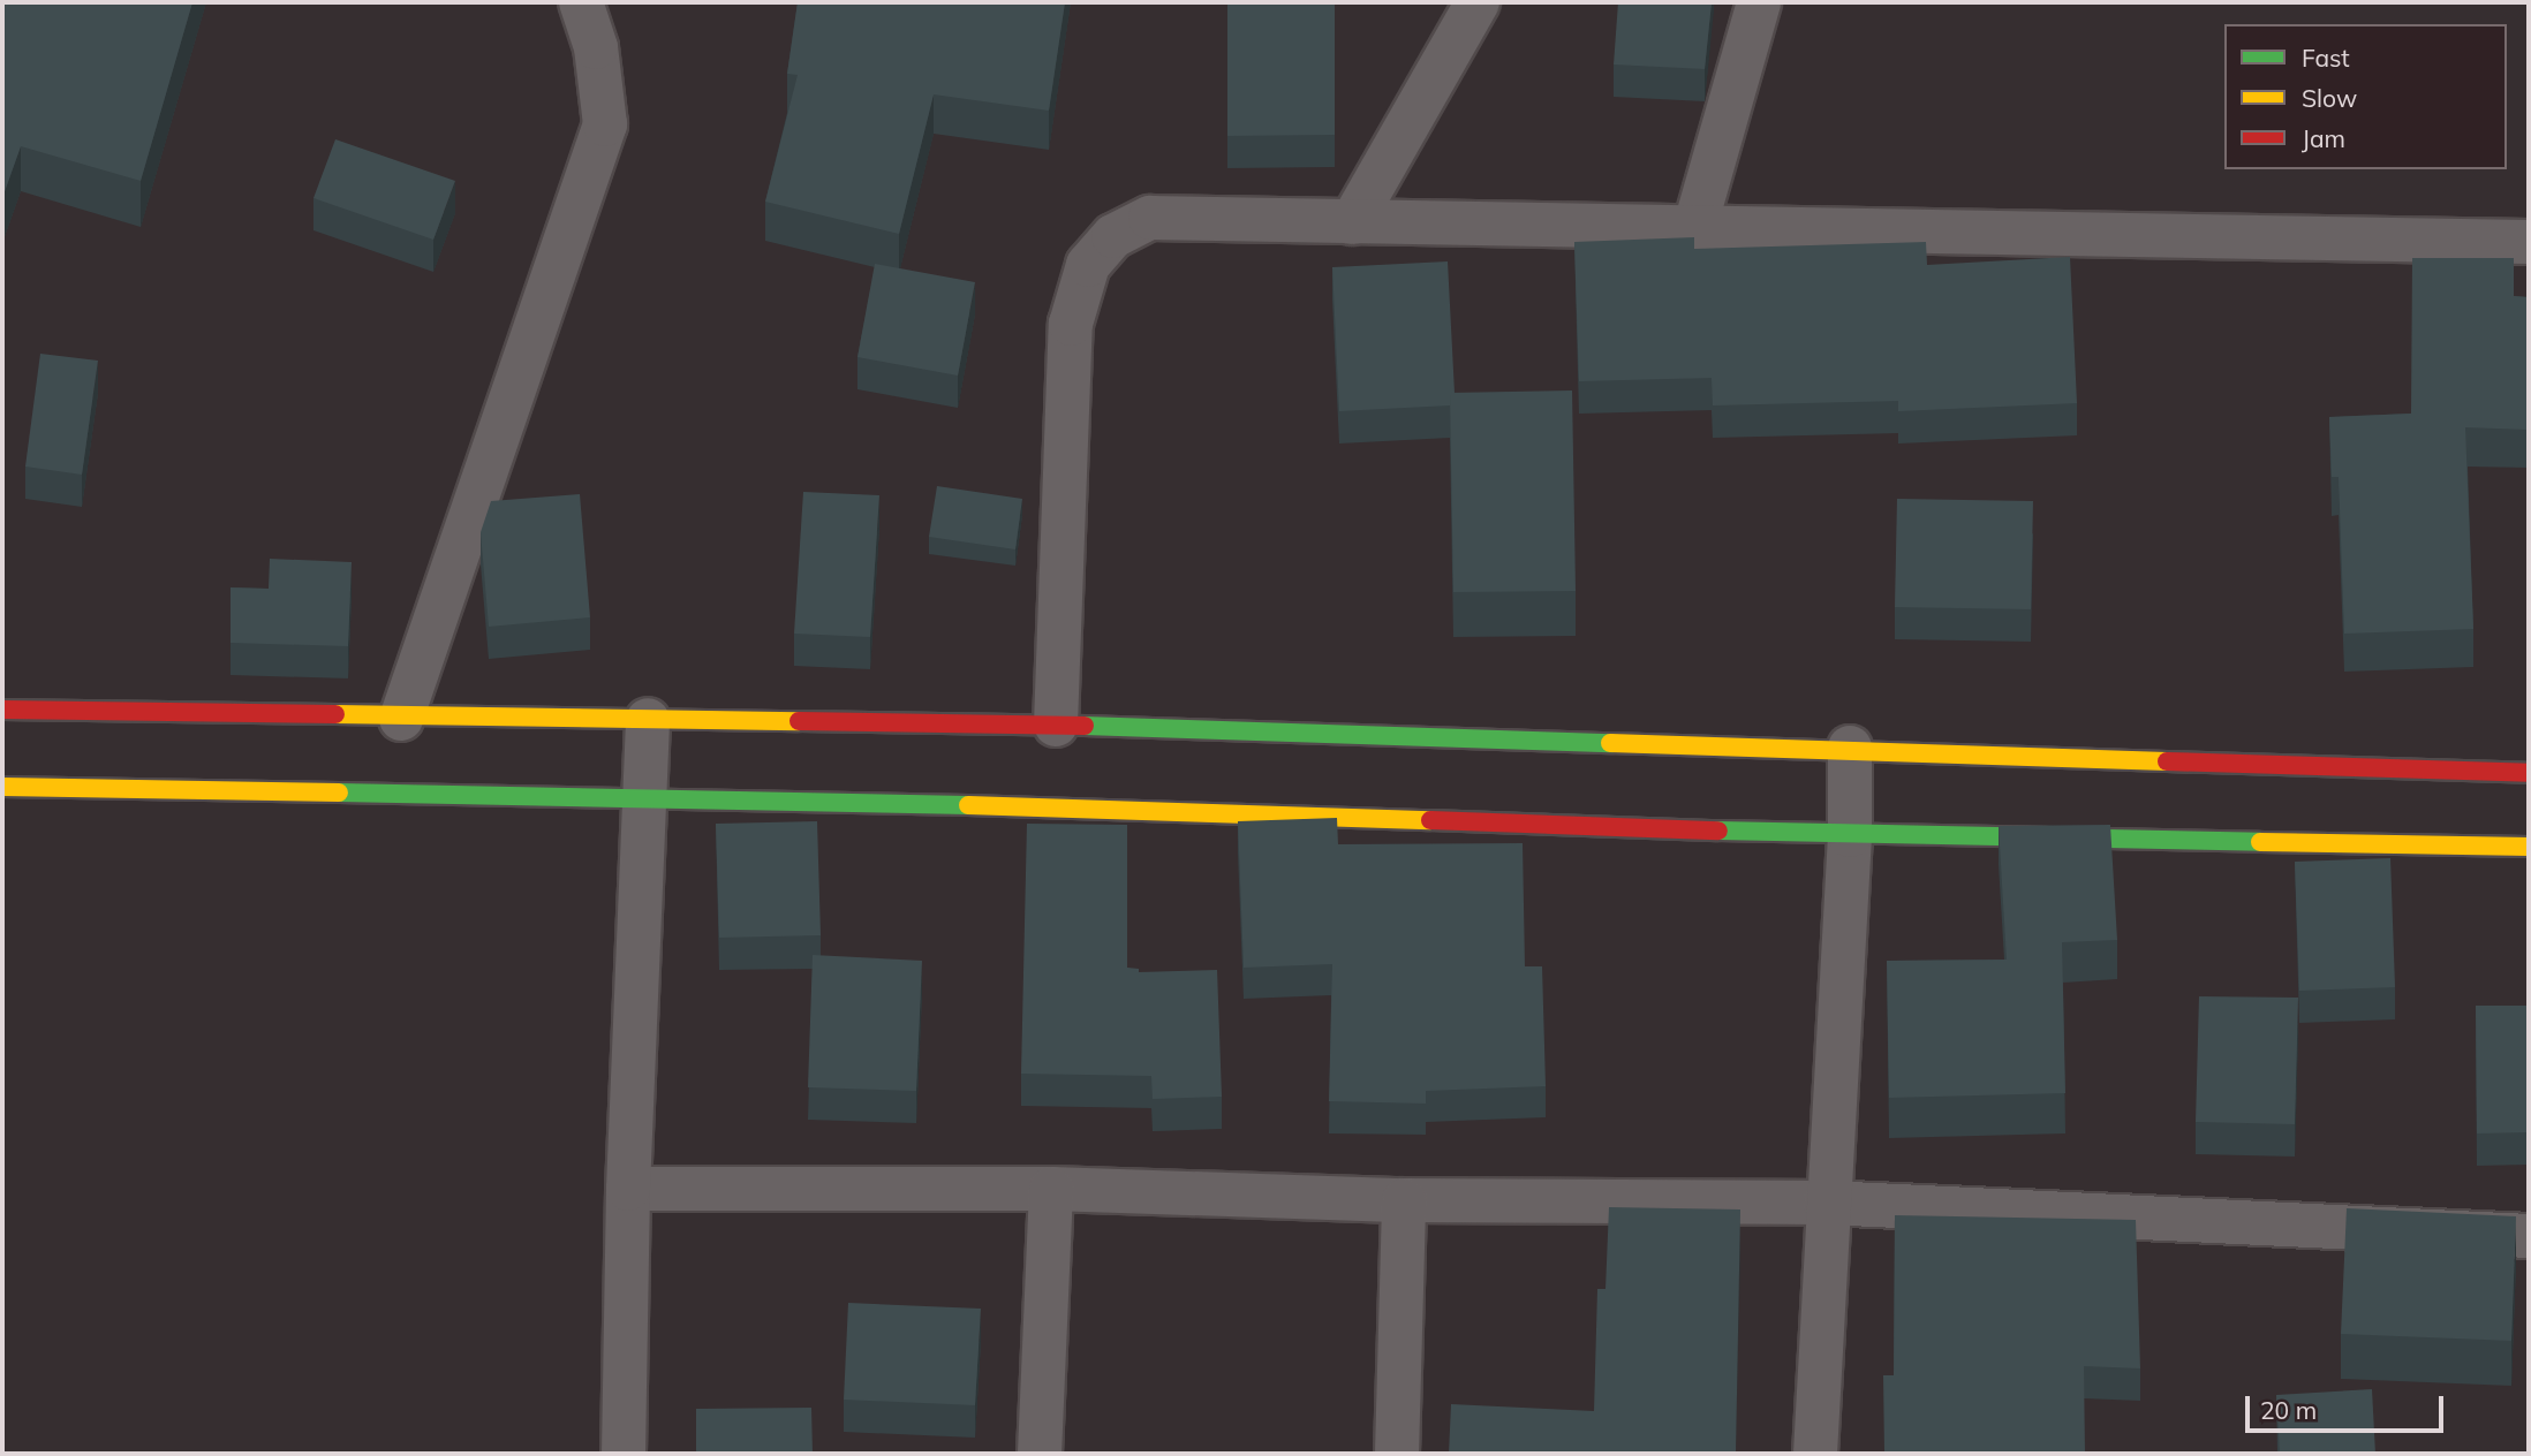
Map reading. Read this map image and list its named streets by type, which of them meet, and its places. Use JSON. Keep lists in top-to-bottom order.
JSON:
{
  "legend": ["Fast", "Slow", "Jam"],
  "scale_bar": "20 m"
}
